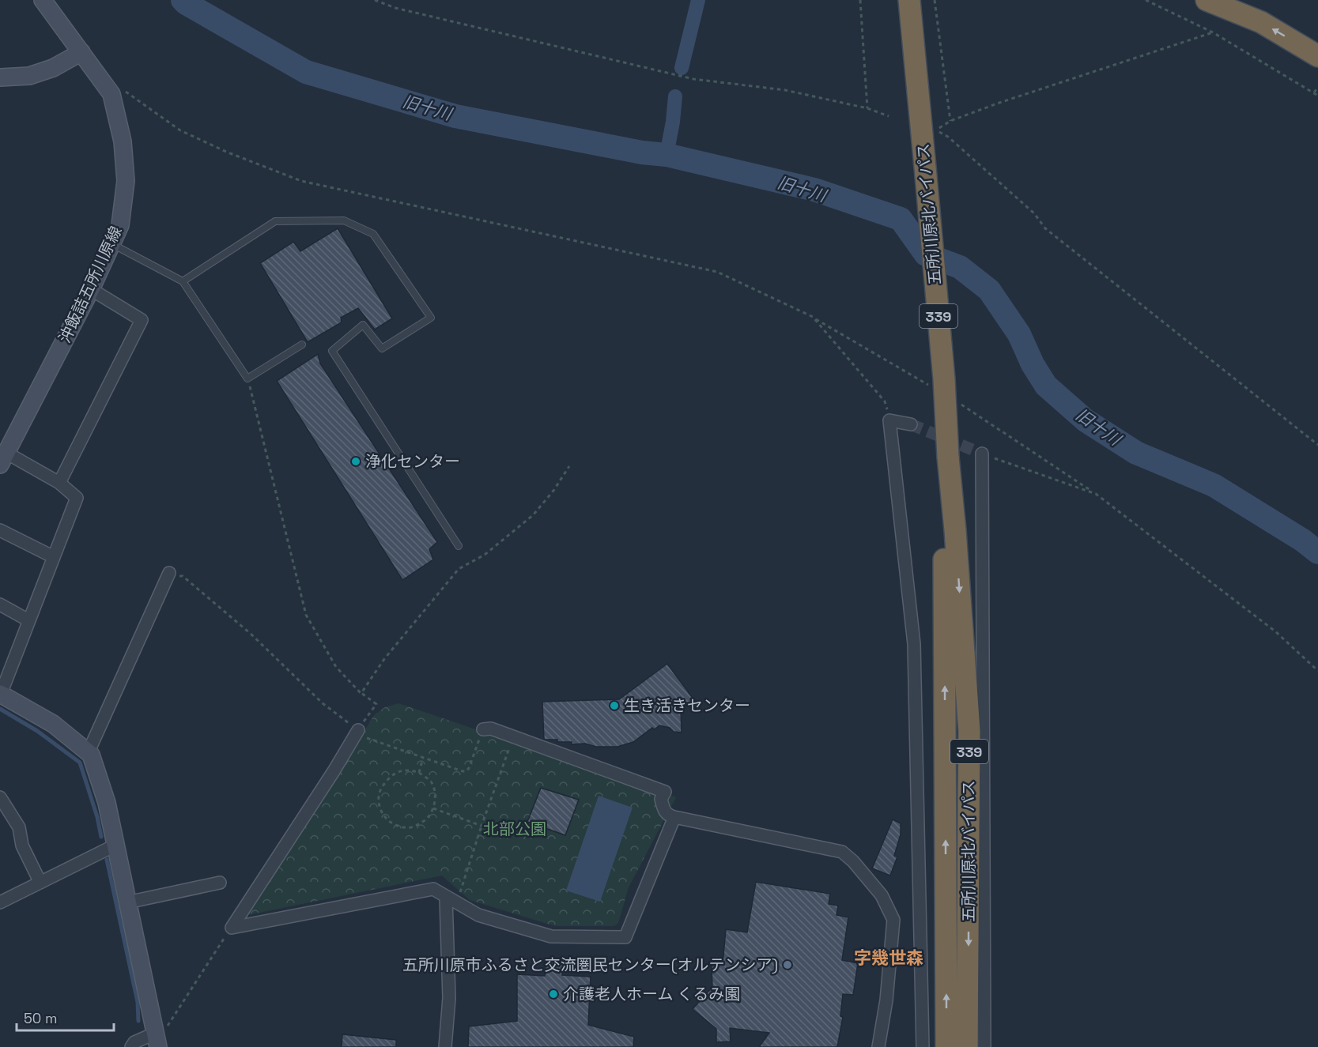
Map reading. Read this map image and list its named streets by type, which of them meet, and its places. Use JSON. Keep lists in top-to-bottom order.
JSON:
{
  "streets": {
    "highway": ["五所川原北バイパス", "339"],
    "main road": ["沖飯詰五所川原線"]
  },
  "districts": ["字幾世森"],
  "water": ["旧十川"],
  "parks": ["北部公園"],
  "places": [
    "浄化センター",
    "生き活きセンター",
    "五所川原市ふるさと交流圏民センター(オルテンシア)",
    "介護老人ホーム くるみ園"
  ],
  "scale_bar": "50 m"
}
